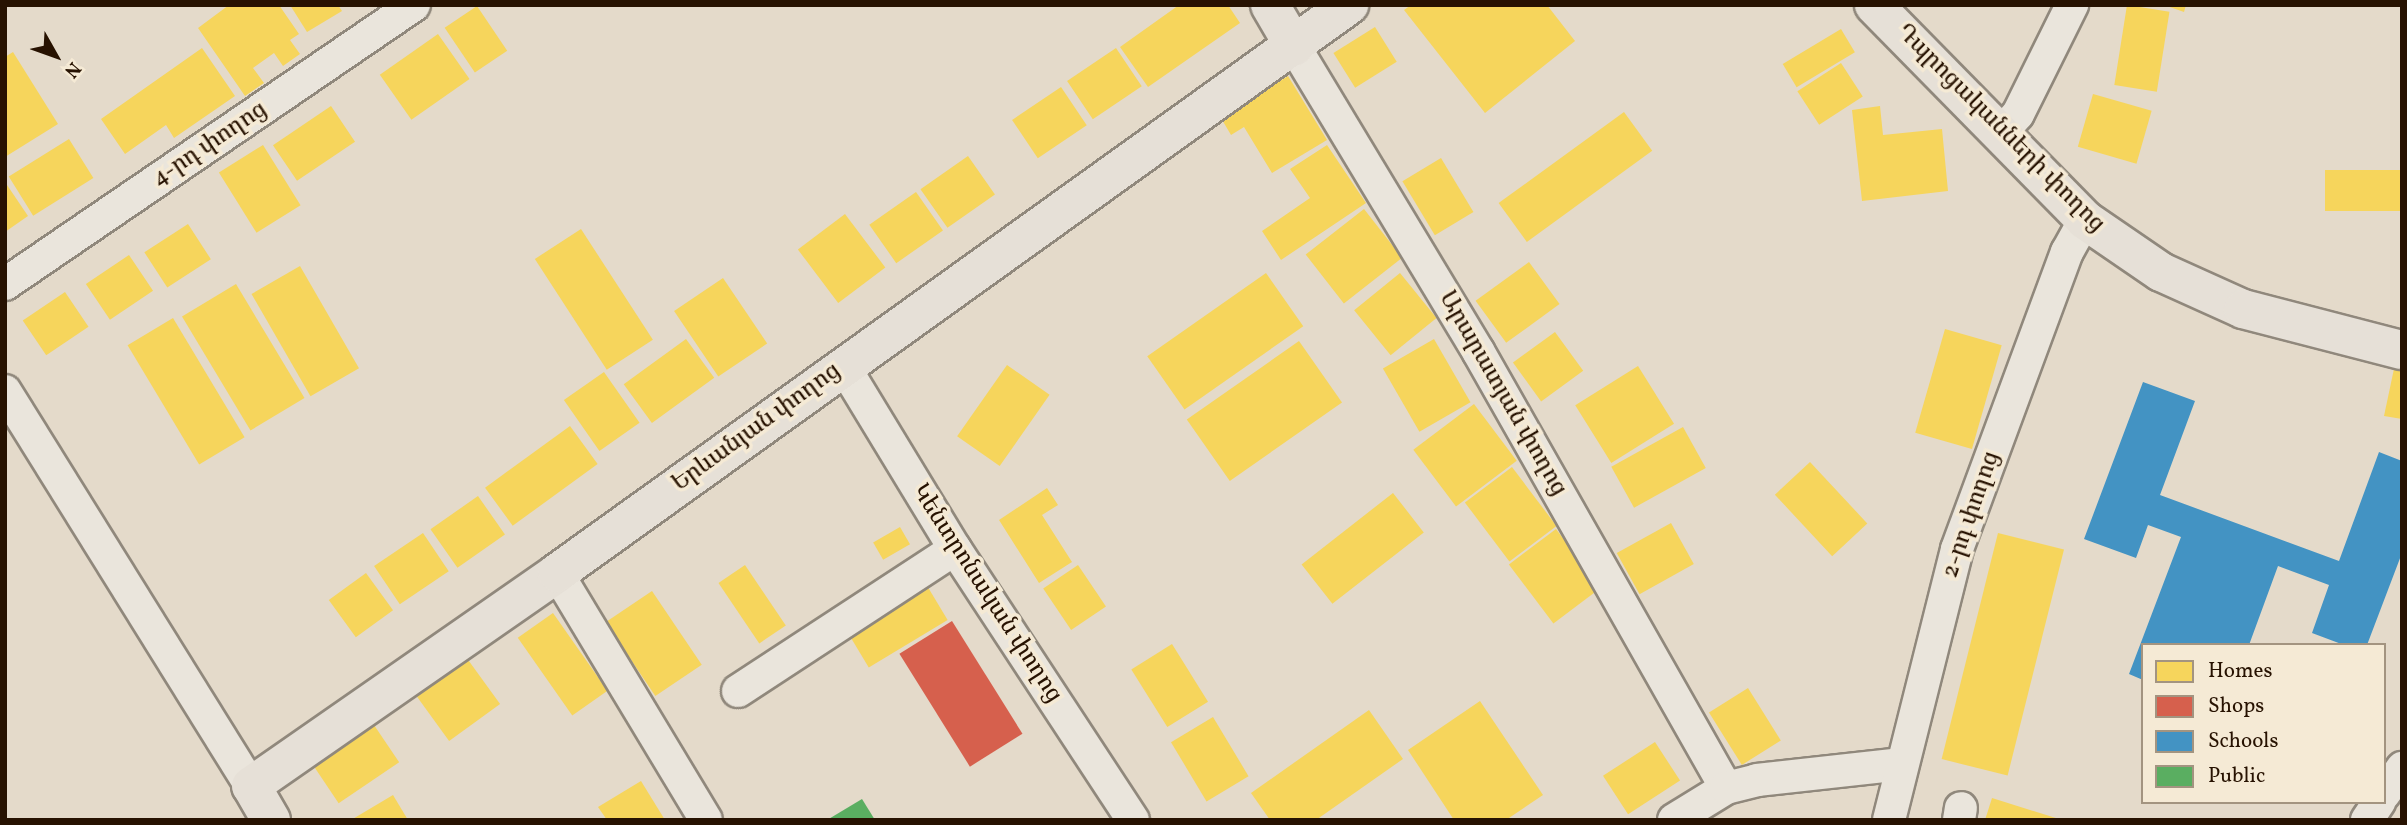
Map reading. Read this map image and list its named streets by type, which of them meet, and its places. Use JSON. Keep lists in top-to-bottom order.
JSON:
{
  "streets": {
    "main road": ["Դպրոցականների փողոց", "Արարատյան փողոց", "Երևանյան փողոց"],
    "street": ["4-րդ փողոց", "2-րդ փողոց", "Կենտրոնական փողոց"]
  },
  "crossings": [
    ["Դպրոցականների փողոց", "2-րդ փողոց"],
    ["Արարատյան փողոց", "Երևանյան փողոց"],
    ["Երևանյան փողոց", "Կենտրոնական փողոց"]
  ],
  "legend": [
    "Homes",
    "Shops",
    "Schools",
    "Public"
  ],
  "north": "bottom right"
}
